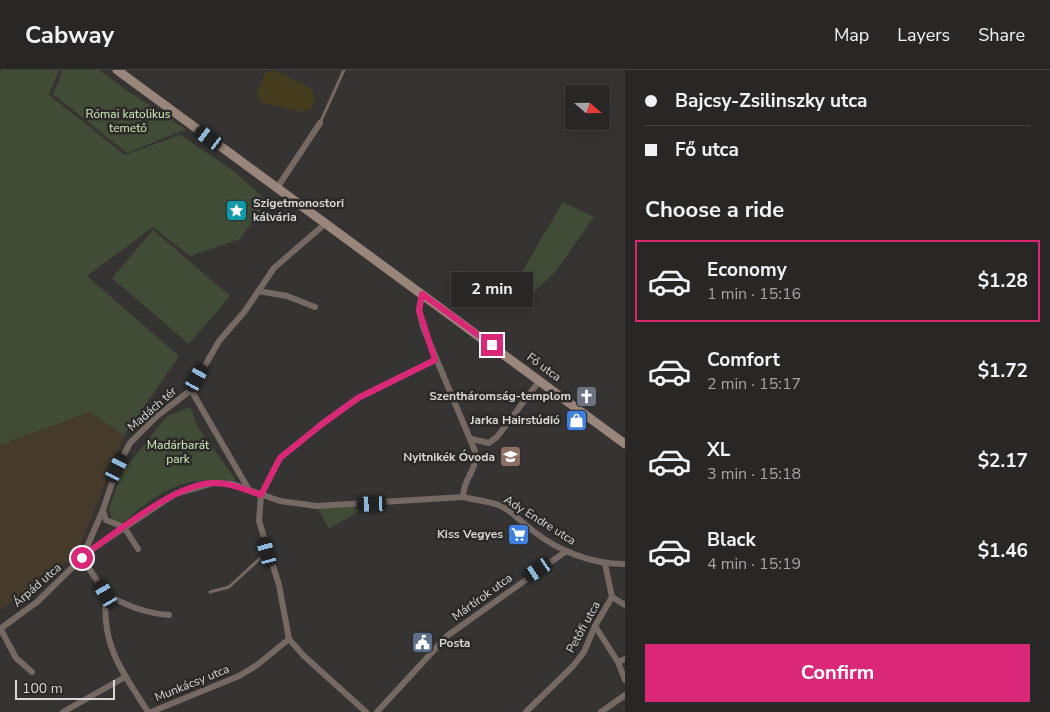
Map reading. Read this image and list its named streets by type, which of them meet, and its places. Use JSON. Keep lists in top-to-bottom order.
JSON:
{
  "streets": {
    "main road": ["Fő utca"],
    "street": [
      "Madách tér",
      "Ady Endre utca",
      "Árpád utca",
      "Mártírok utca",
      "Petőfi utca",
      "Munkácsy utca"
    ]
  },
  "crossings": [
    ["Madách tér", "Ady Endre utca"],
    ["Madách tér", "Árpád utca"],
    ["Ady Endre utca", "Árpád utca"],
    ["Ady Endre utca", "Mártírok utca"],
    ["Ady Endre utca", "Petőfi utca"]
  ],
  "parks": ["Római katolikus temető", "Madárbarát park"],
  "places": {
    "place": ["Szigetmonostori kálvária"],
    "church": ["Szentháromság-templom"],
    "shop": ["Jarka Hairstúdió"],
    "school or university": ["Nyitnikék Óvoda"],
    "supermarket": ["Kiss Vegyes"],
    "public building": ["Posta"]
  },
  "scale_bar": "100 m",
  "north": "right",
  "page": {
    "header": "Cabway",
    "nav": ["Map", "Layers", "Share"],
    "banner": ["Bajcsy-Zsilinszky utca", "Fő utca"],
    "heading": "Choose a ride",
    "list": [
      {
        "name": "Economy",
        "note": "1 min · 15:16",
        "value": "$1.28"
      },
      {
        "name": "Comfort",
        "note": "2 min · 15:17",
        "value": "$1.72"
      },
      {
        "name": "XL",
        "note": "3 min · 15:18",
        "value": "$2.17"
      },
      {
        "name": "Black",
        "note": "4 min · 15:19",
        "value": "$1.46"
      }
    ],
    "bubble": "2 min",
    "buttons": "Confirm",
    "scale": "100 m"
  }
}
